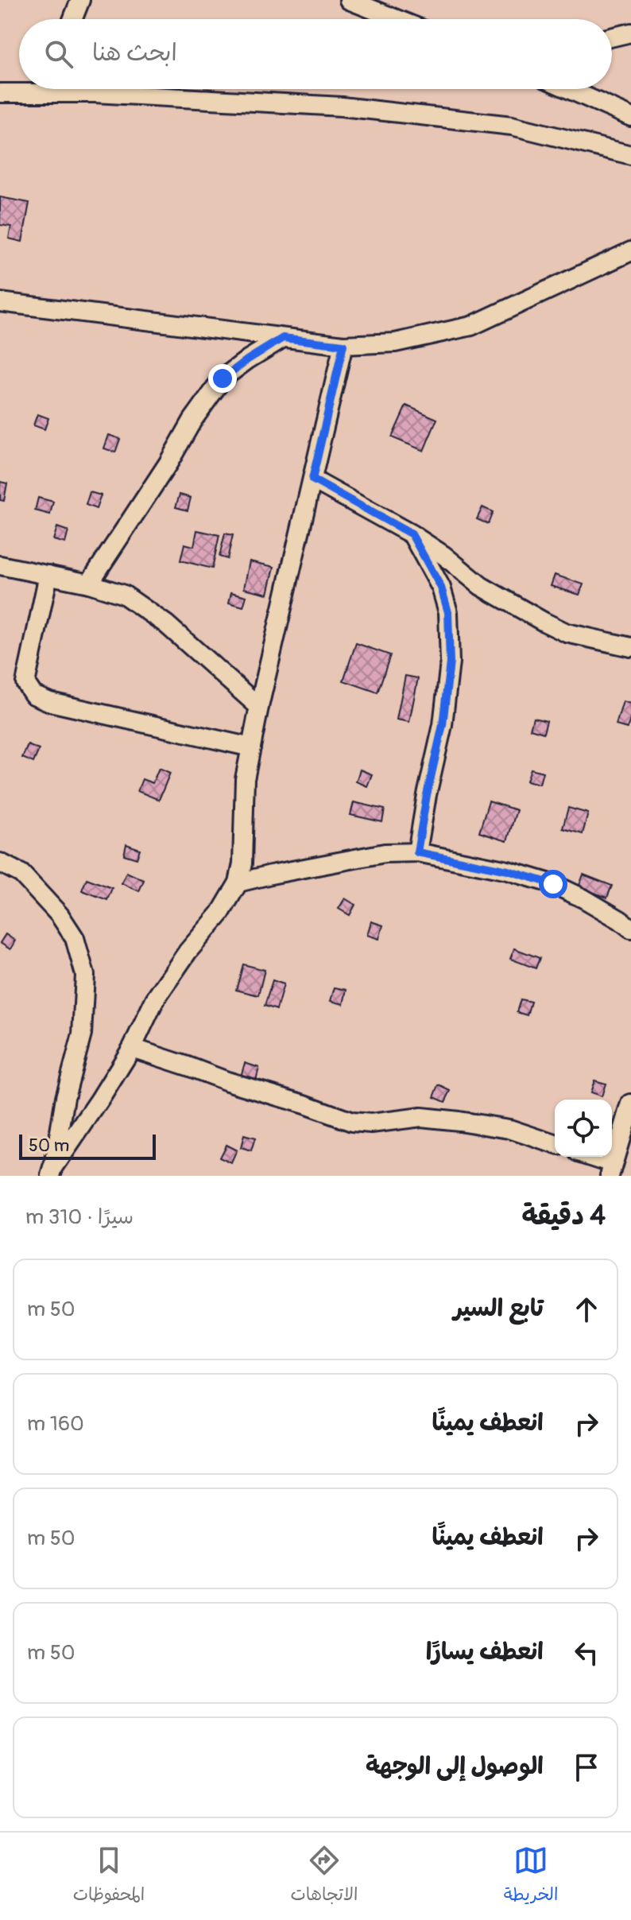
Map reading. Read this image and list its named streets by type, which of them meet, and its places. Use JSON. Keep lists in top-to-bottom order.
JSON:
{
  "scale_bar": "50 m",
  "page": {
    "search": "ابحث هنا",
    "scale": "50 m",
    "heading": ["4 دقيقة", "سيرًا · 310 m"],
    "list": [
      ["تابع السير", "50 m"],
      ["انعطف يمينًا", "160 m"],
      ["انعطف يمينًا", "50 m"],
      ["انعطف يسارًا", "50 m"],
      "الوصول إلى الوجهة"
    ],
    "nav": ["الخريطة", "الاتجاهات", "المحفوظات"]
  }
}
